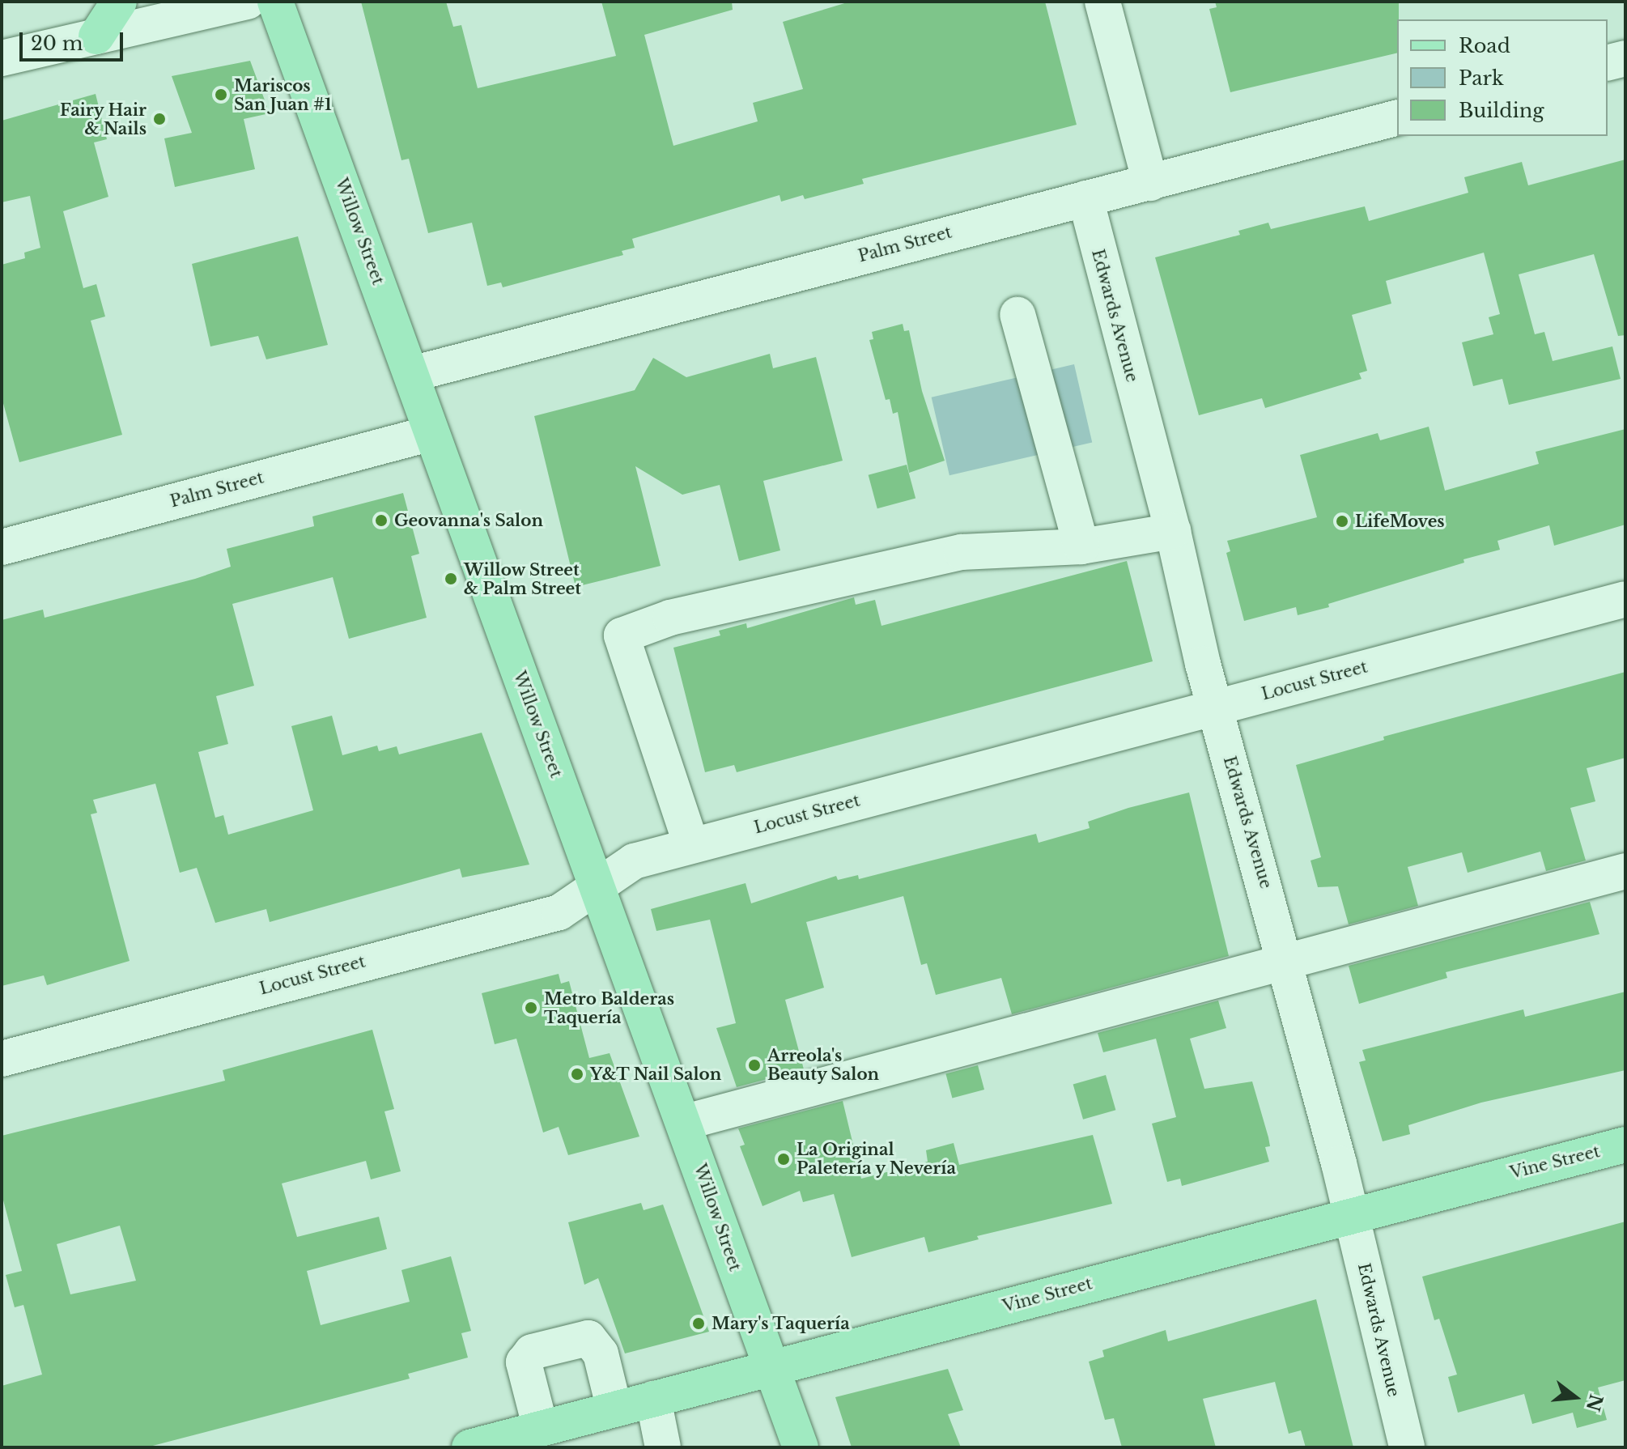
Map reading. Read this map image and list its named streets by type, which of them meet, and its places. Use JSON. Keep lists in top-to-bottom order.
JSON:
{
  "streets": {
    "main road": ["Willow Street", "Vine Street"],
    "street": ["Palm Street", "Edwards Avenue", "Locust Street"]
  },
  "crossings": [
    ["Willow Street", "Palm Street"],
    ["Willow Street", "Locust Street"],
    ["Willow Street", "Vine Street"],
    ["Palm Street", "Edwards Avenue"],
    ["Edwards Avenue", "Locust Street"],
    ["Edwards Avenue", "Vine Street"]
  ],
  "places": [
    "Mariscos San Juan #1",
    "Fairy Hair & Nails",
    "Geovanna's Salon",
    "LifeMoves",
    "Willow Street & Palm Street",
    "Metro Balderas Taquería",
    "Arreola's Beauty Salon",
    "Y&T Nail Salon",
    "La Original Paletería y Nevería",
    "Mary's Taquería"
  ],
  "legend": ["Road", "Park", "Building"],
  "scale_bar": "20 m",
  "north": "right"
}
